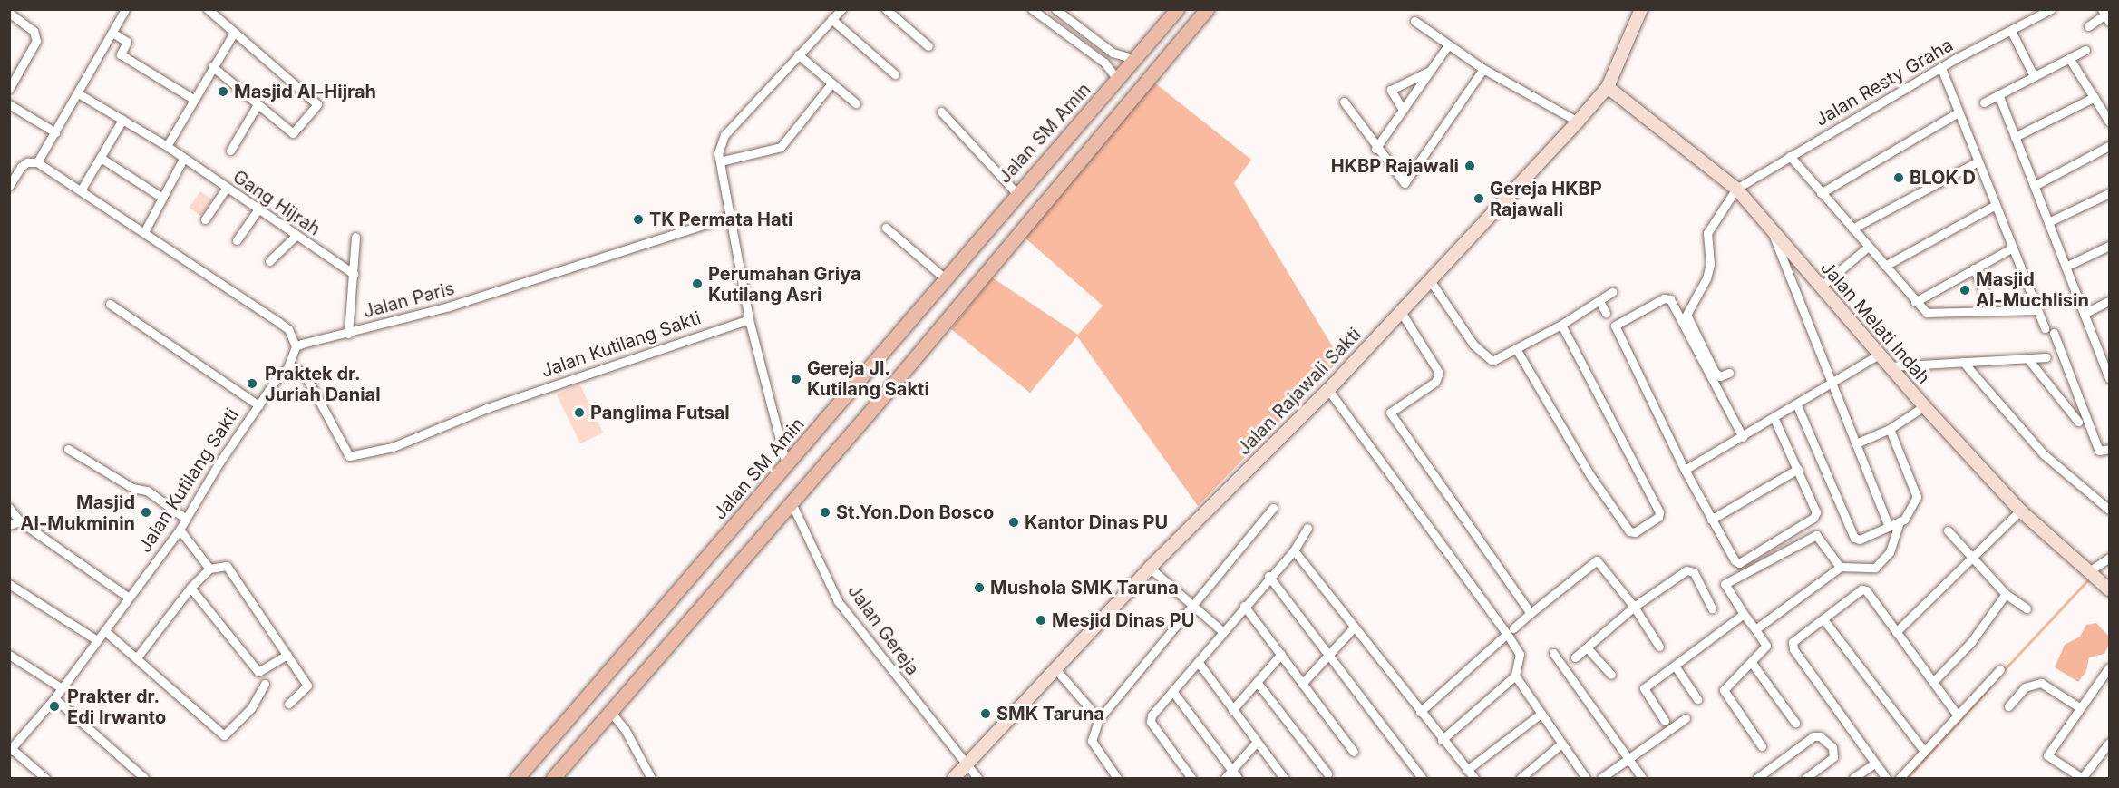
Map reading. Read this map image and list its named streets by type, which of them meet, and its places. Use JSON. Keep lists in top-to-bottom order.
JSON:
{
  "streets": {
    "main road": ["Jalan SM Amin"],
    "street": [
      "Jalan Resty Graha",
      "Gang Hijrah",
      "Jalan Paris",
      "Jalan Melati Indah",
      "Jalan Kutilang Sakti",
      "Jalan Rajawali Sakti",
      "Jalan Gereja"
    ]
  },
  "crossings": [
    ["Jalan Resty Graha", "Jalan Melati Indah"],
    ["Jalan Melati Indah", "Jalan Rajawali Sakti"],
    ["Jalan Rajawali Sakti", "Jalan Gereja"]
  ],
  "places": [
    "Masjid Al-Hijrah",
    "HKBP Rajawali",
    "BLOK D",
    "Gereja HKBP Rajawali",
    "TK Permata Hati",
    "Perumahan Griya Kutilang Asri",
    "Masjid Al-Muchlisin",
    "Gereja Jl. Kutilang Sakti",
    "Praktek dr. Juriah Danial",
    "Panglima Futsal",
    "Masjid Al-Mukminin",
    "St.Yon.Don Bosco",
    "Kantor Dinas PU",
    "Mushola SMK Taruna",
    "Mesjid Dinas PU",
    "Prakter dr. Edi Irwanto",
    "SMK Taruna"
  ]
}
